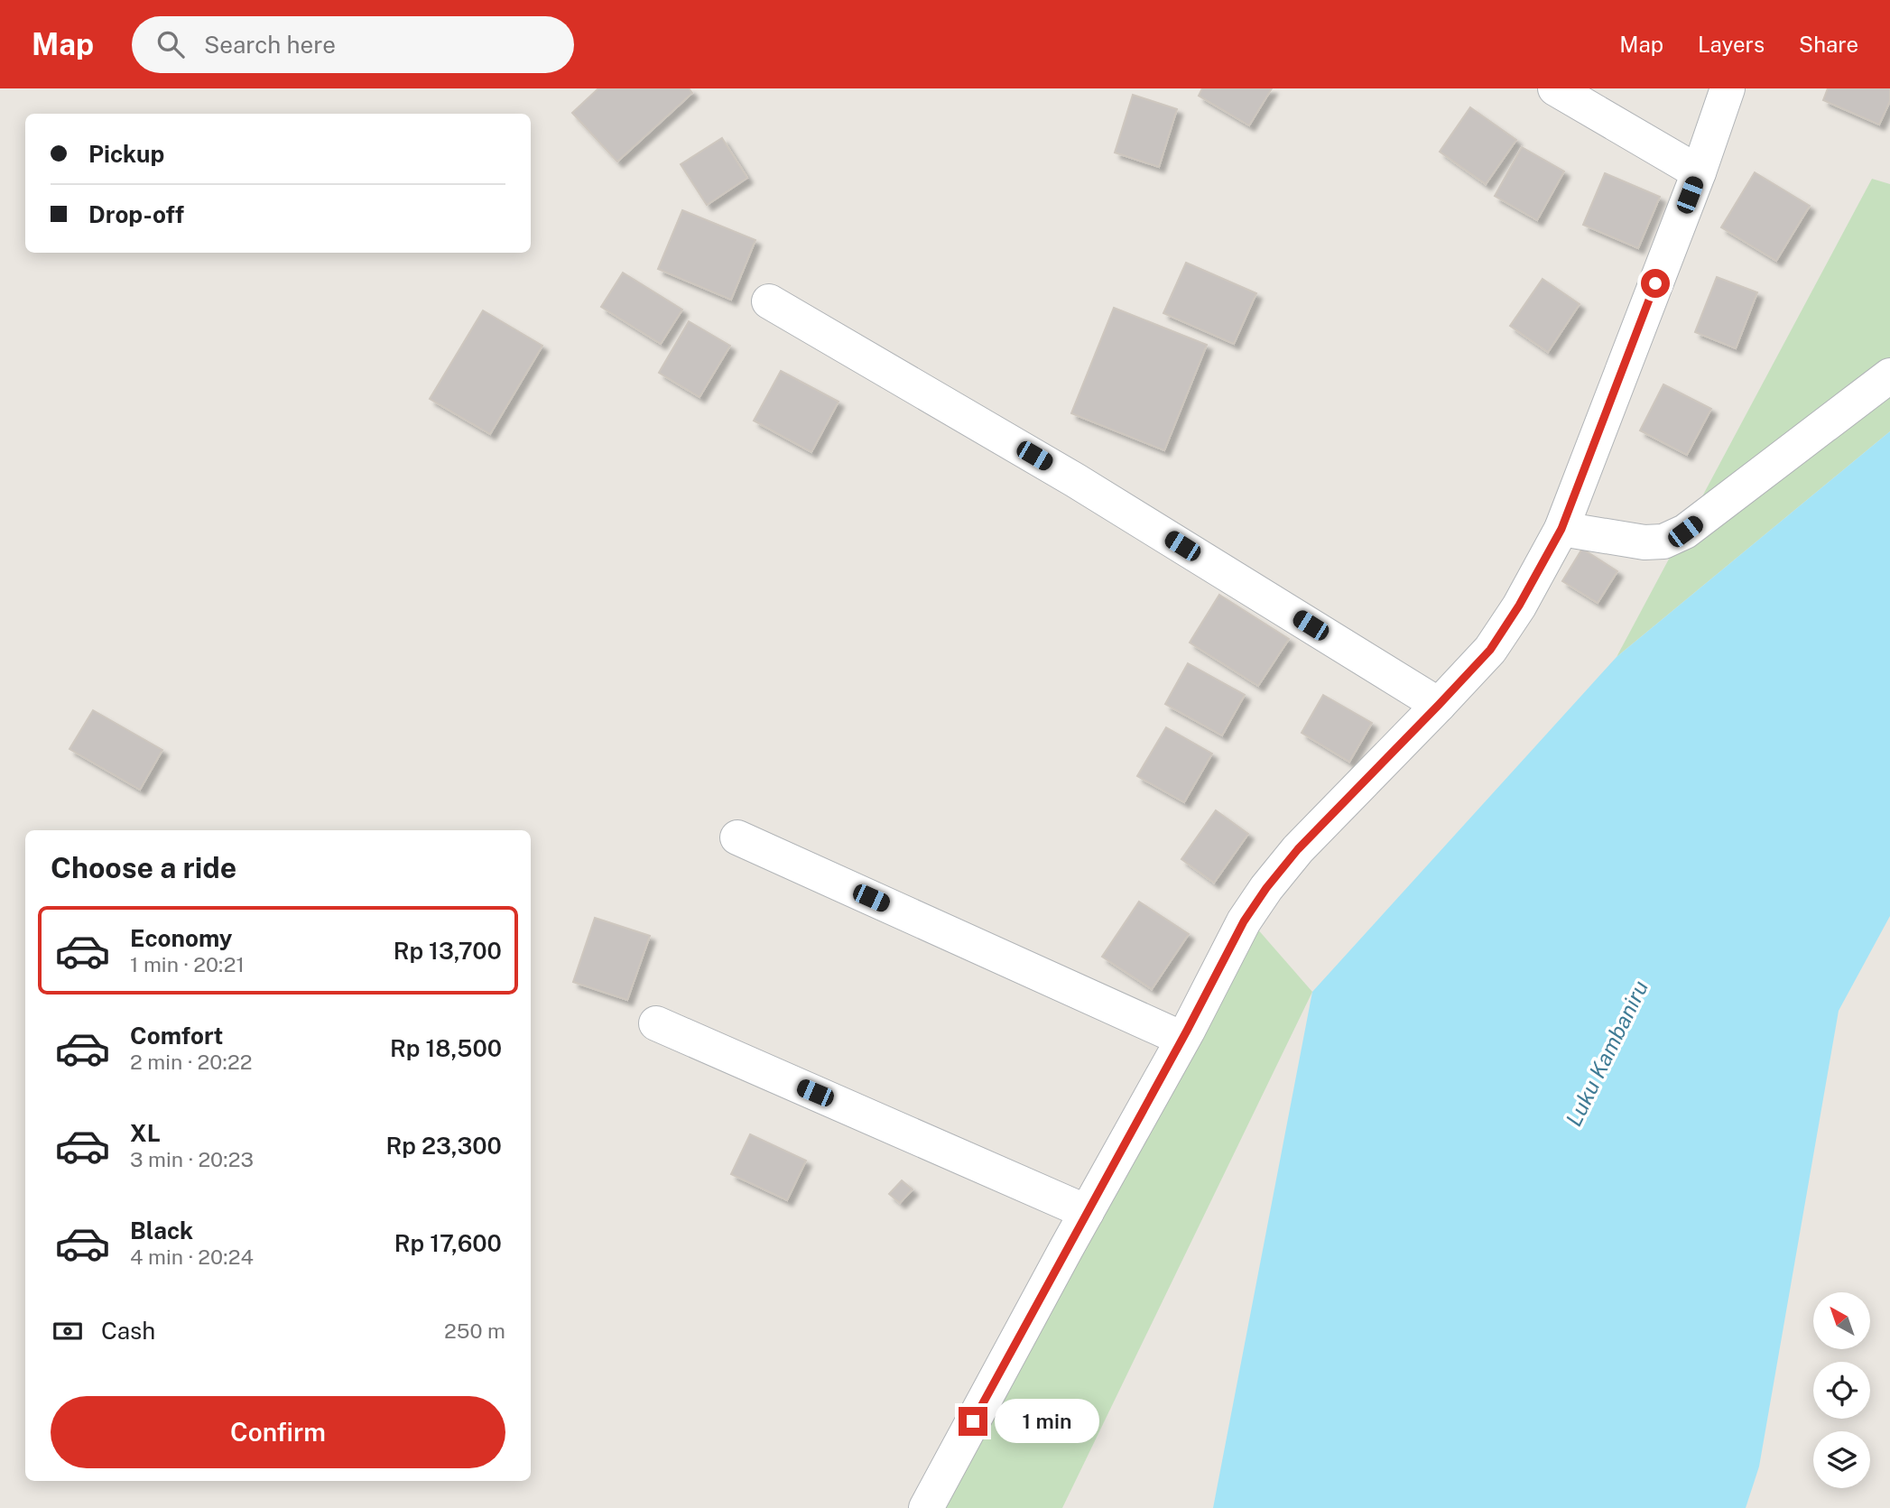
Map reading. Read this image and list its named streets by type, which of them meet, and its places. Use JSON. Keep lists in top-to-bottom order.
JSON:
{
  "water": ["Luku Kambaniru"],
  "north": "top left",
  "page": {
    "header": "Map",
    "search": "Search here",
    "nav": ["Map", "Layers", "Share"],
    "banner": ["Pickup", "Drop-off"],
    "heading": "Choose a ride",
    "list": [
      {
        "name": "Economy",
        "note": "1 min · 20:21",
        "value": "Rp 13,700"
      },
      {
        "name": "Comfort",
        "note": "2 min · 20:22",
        "value": "Rp 18,500"
      },
      {
        "name": "XL",
        "note": "3 min · 20:23",
        "value": "Rp 23,300"
      },
      {
        "name": "Black",
        "note": "4 min · 20:24",
        "value": "Rp 17,600"
      }
    ],
    "pay": ["Cash", "250 m"],
    "buttons": "Confirm",
    "bubble": "1 min"
  }
}
